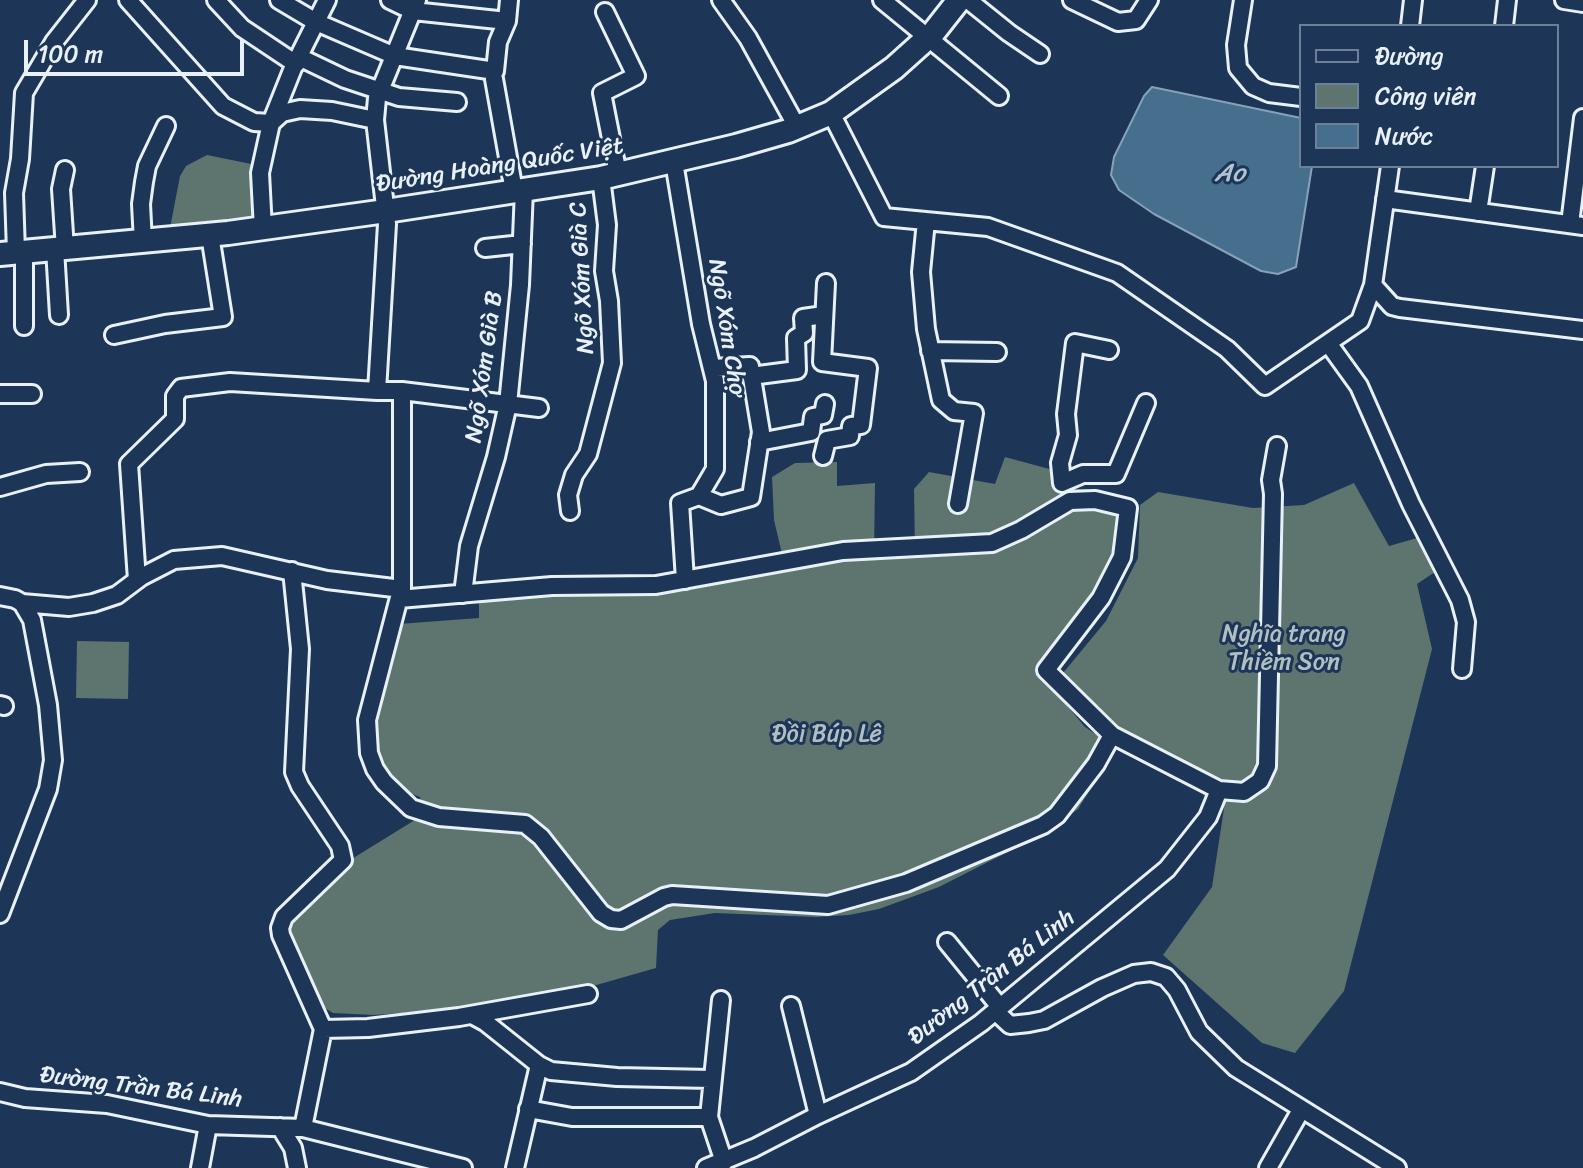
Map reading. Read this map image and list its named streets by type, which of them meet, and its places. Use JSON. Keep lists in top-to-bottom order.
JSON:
{
  "streets": {
    "main road": ["Đường Hoàng Quốc Việt"],
    "street": [
      "Ngõ Xóm Già C",
      "Ngõ Xóm Chợ",
      "Ngõ Xóm Già B",
      "Đường Trần Bá Linh"
    ]
  },
  "crossings": [
    ["Đường Hoàng Quốc Việt", "Ngõ Xóm Già C"],
    ["Đường Hoàng Quốc Việt", "Ngõ Xóm Chợ"],
    ["Đường Hoàng Quốc Việt", "Ngõ Xóm Già B"]
  ],
  "water": ["Ao"],
  "parks": ["Nghĩa trang Thiềm Sơn", "Đồi Búp Lê"],
  "legend": ["Đường", "Công viên", "Nước"],
  "scale_bar": "100 m"
}
